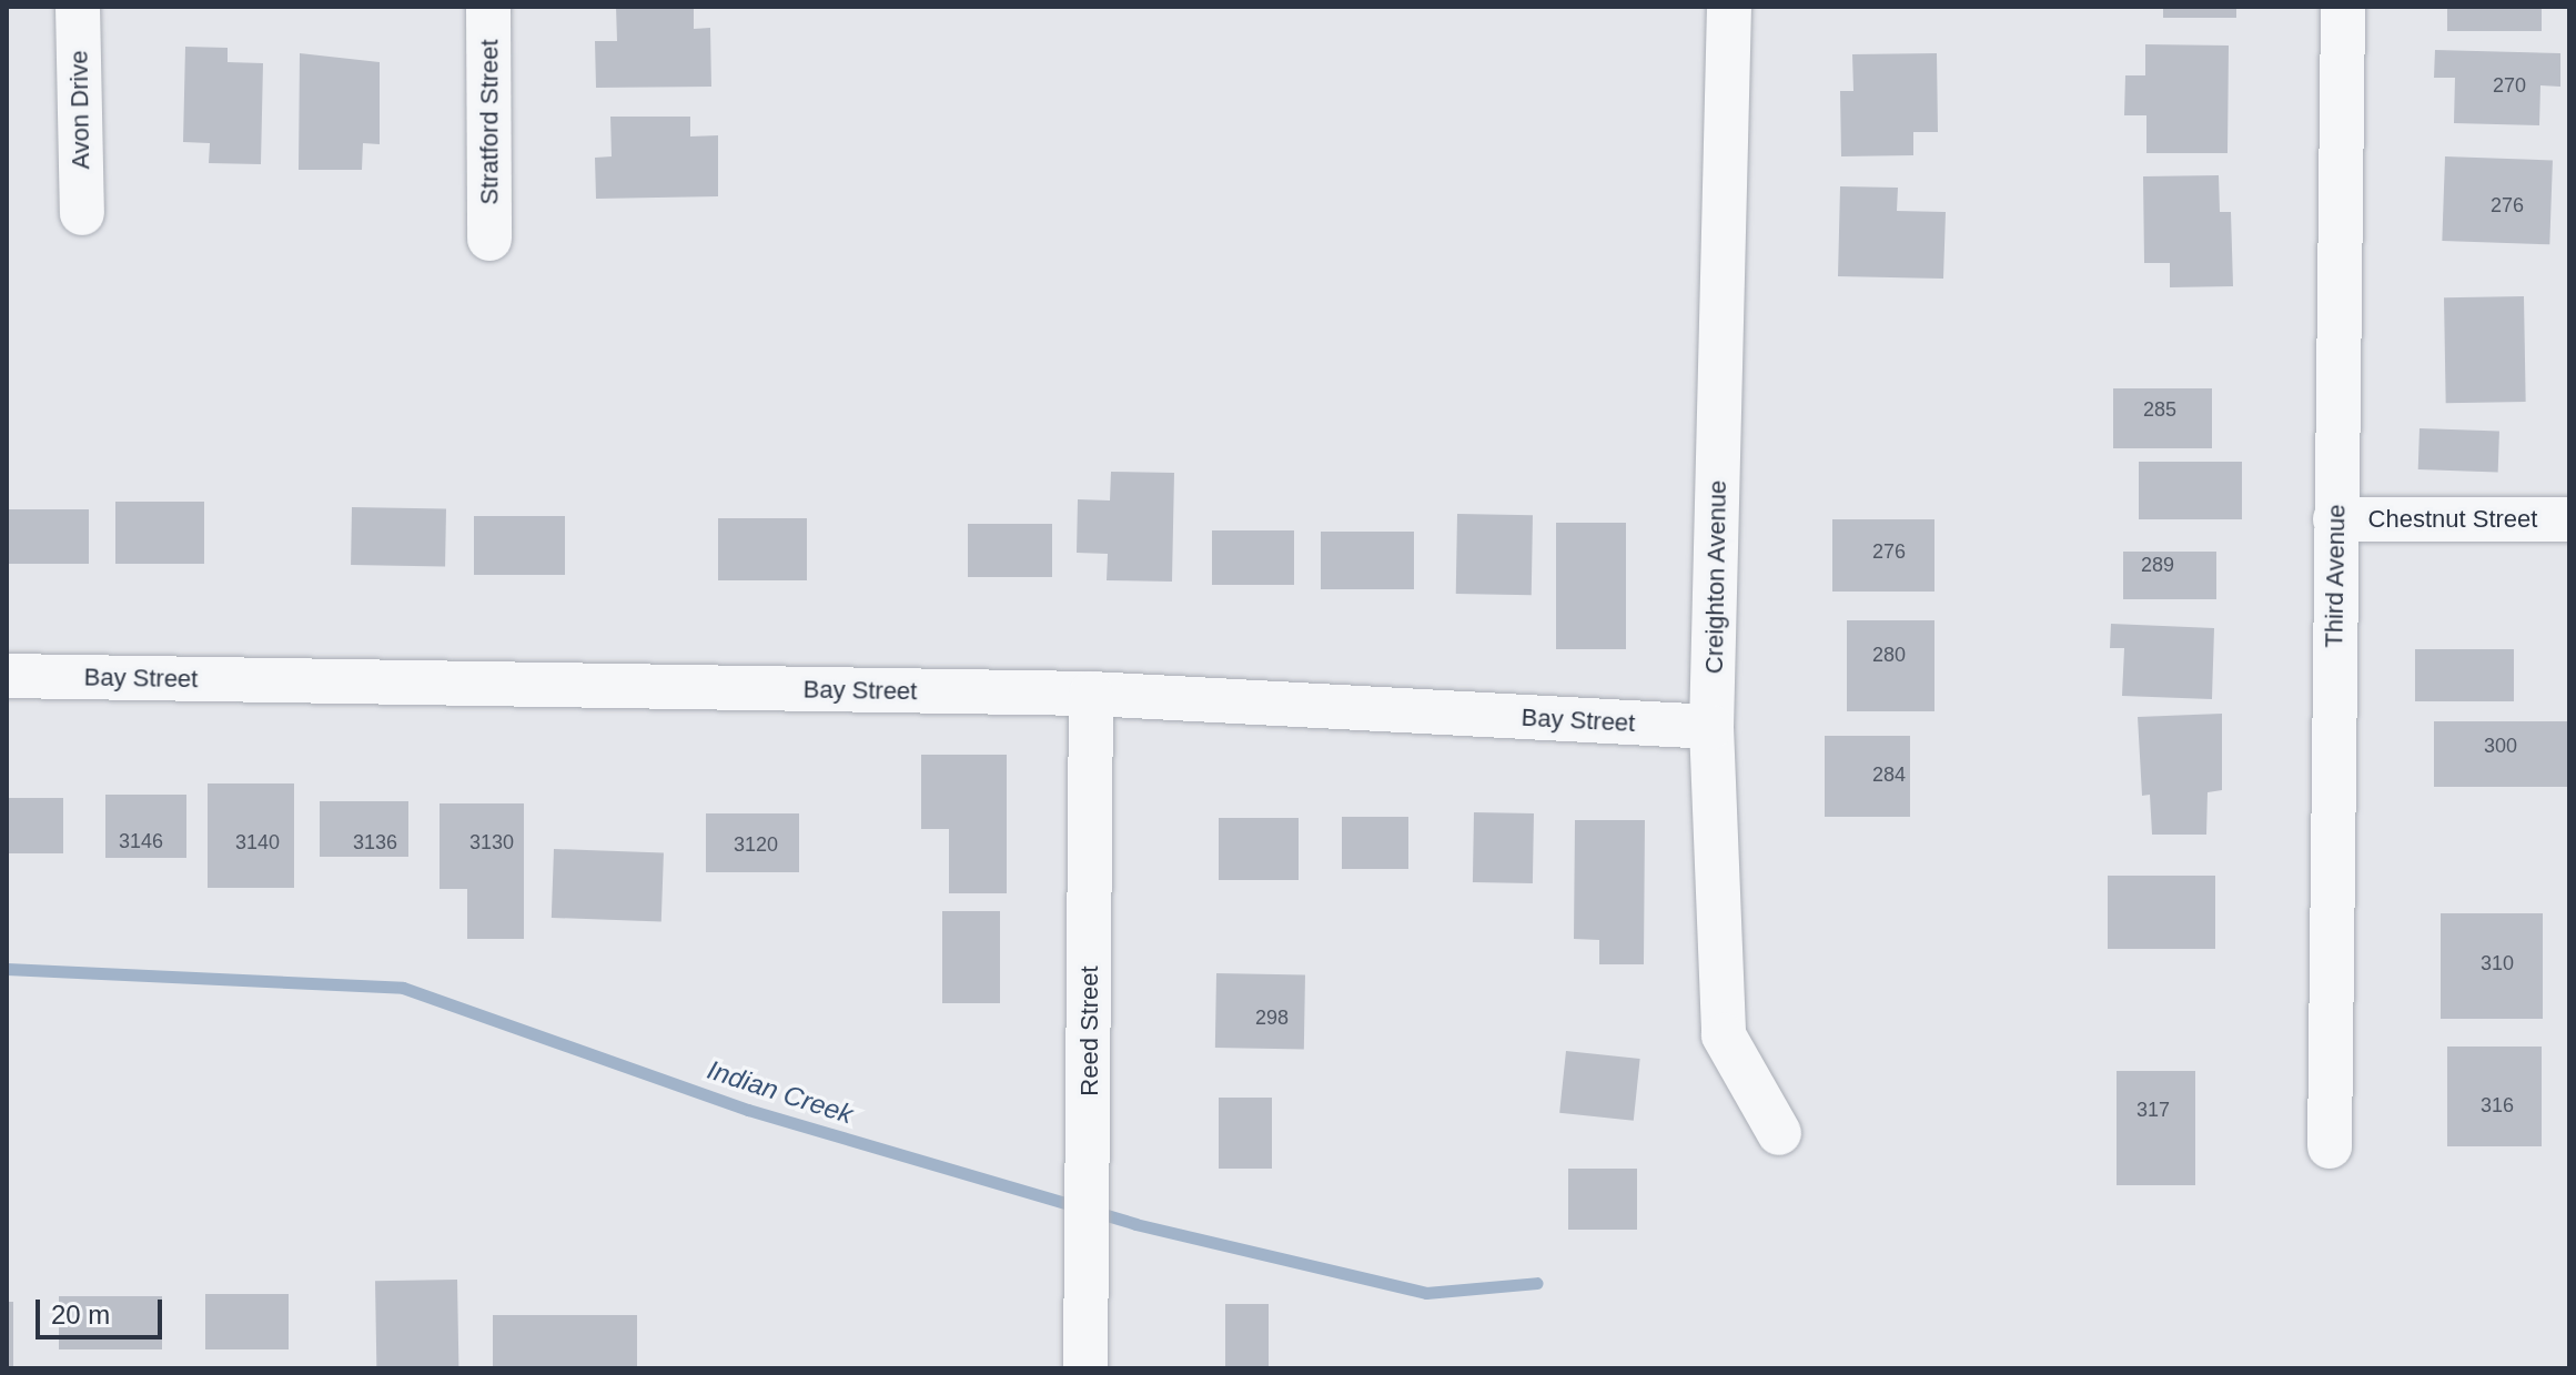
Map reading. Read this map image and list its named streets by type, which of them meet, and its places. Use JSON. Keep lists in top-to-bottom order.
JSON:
{
  "streets": {
    "street": [
      "Avon Drive",
      "Stratford Street",
      "Chestnut Street",
      "Third Avenue",
      "Creighton Avenue",
      "Bay Street",
      "Reed Street"
    ]
  },
  "crossings": [
    ["Chestnut Street", "Third Avenue"],
    ["Creighton Avenue", "Bay Street"],
    ["Bay Street", "Reed Street"]
  ],
  "water": ["Indian Creek"],
  "house_numbers": [
    "270",
    "276",
    "285",
    "276",
    "289",
    "280",
    "300",
    "284",
    "3146",
    "3140",
    "3136",
    "3130",
    "3120",
    "310",
    "298",
    "316",
    "317"
  ],
  "scale_bar": "20 m"
}
